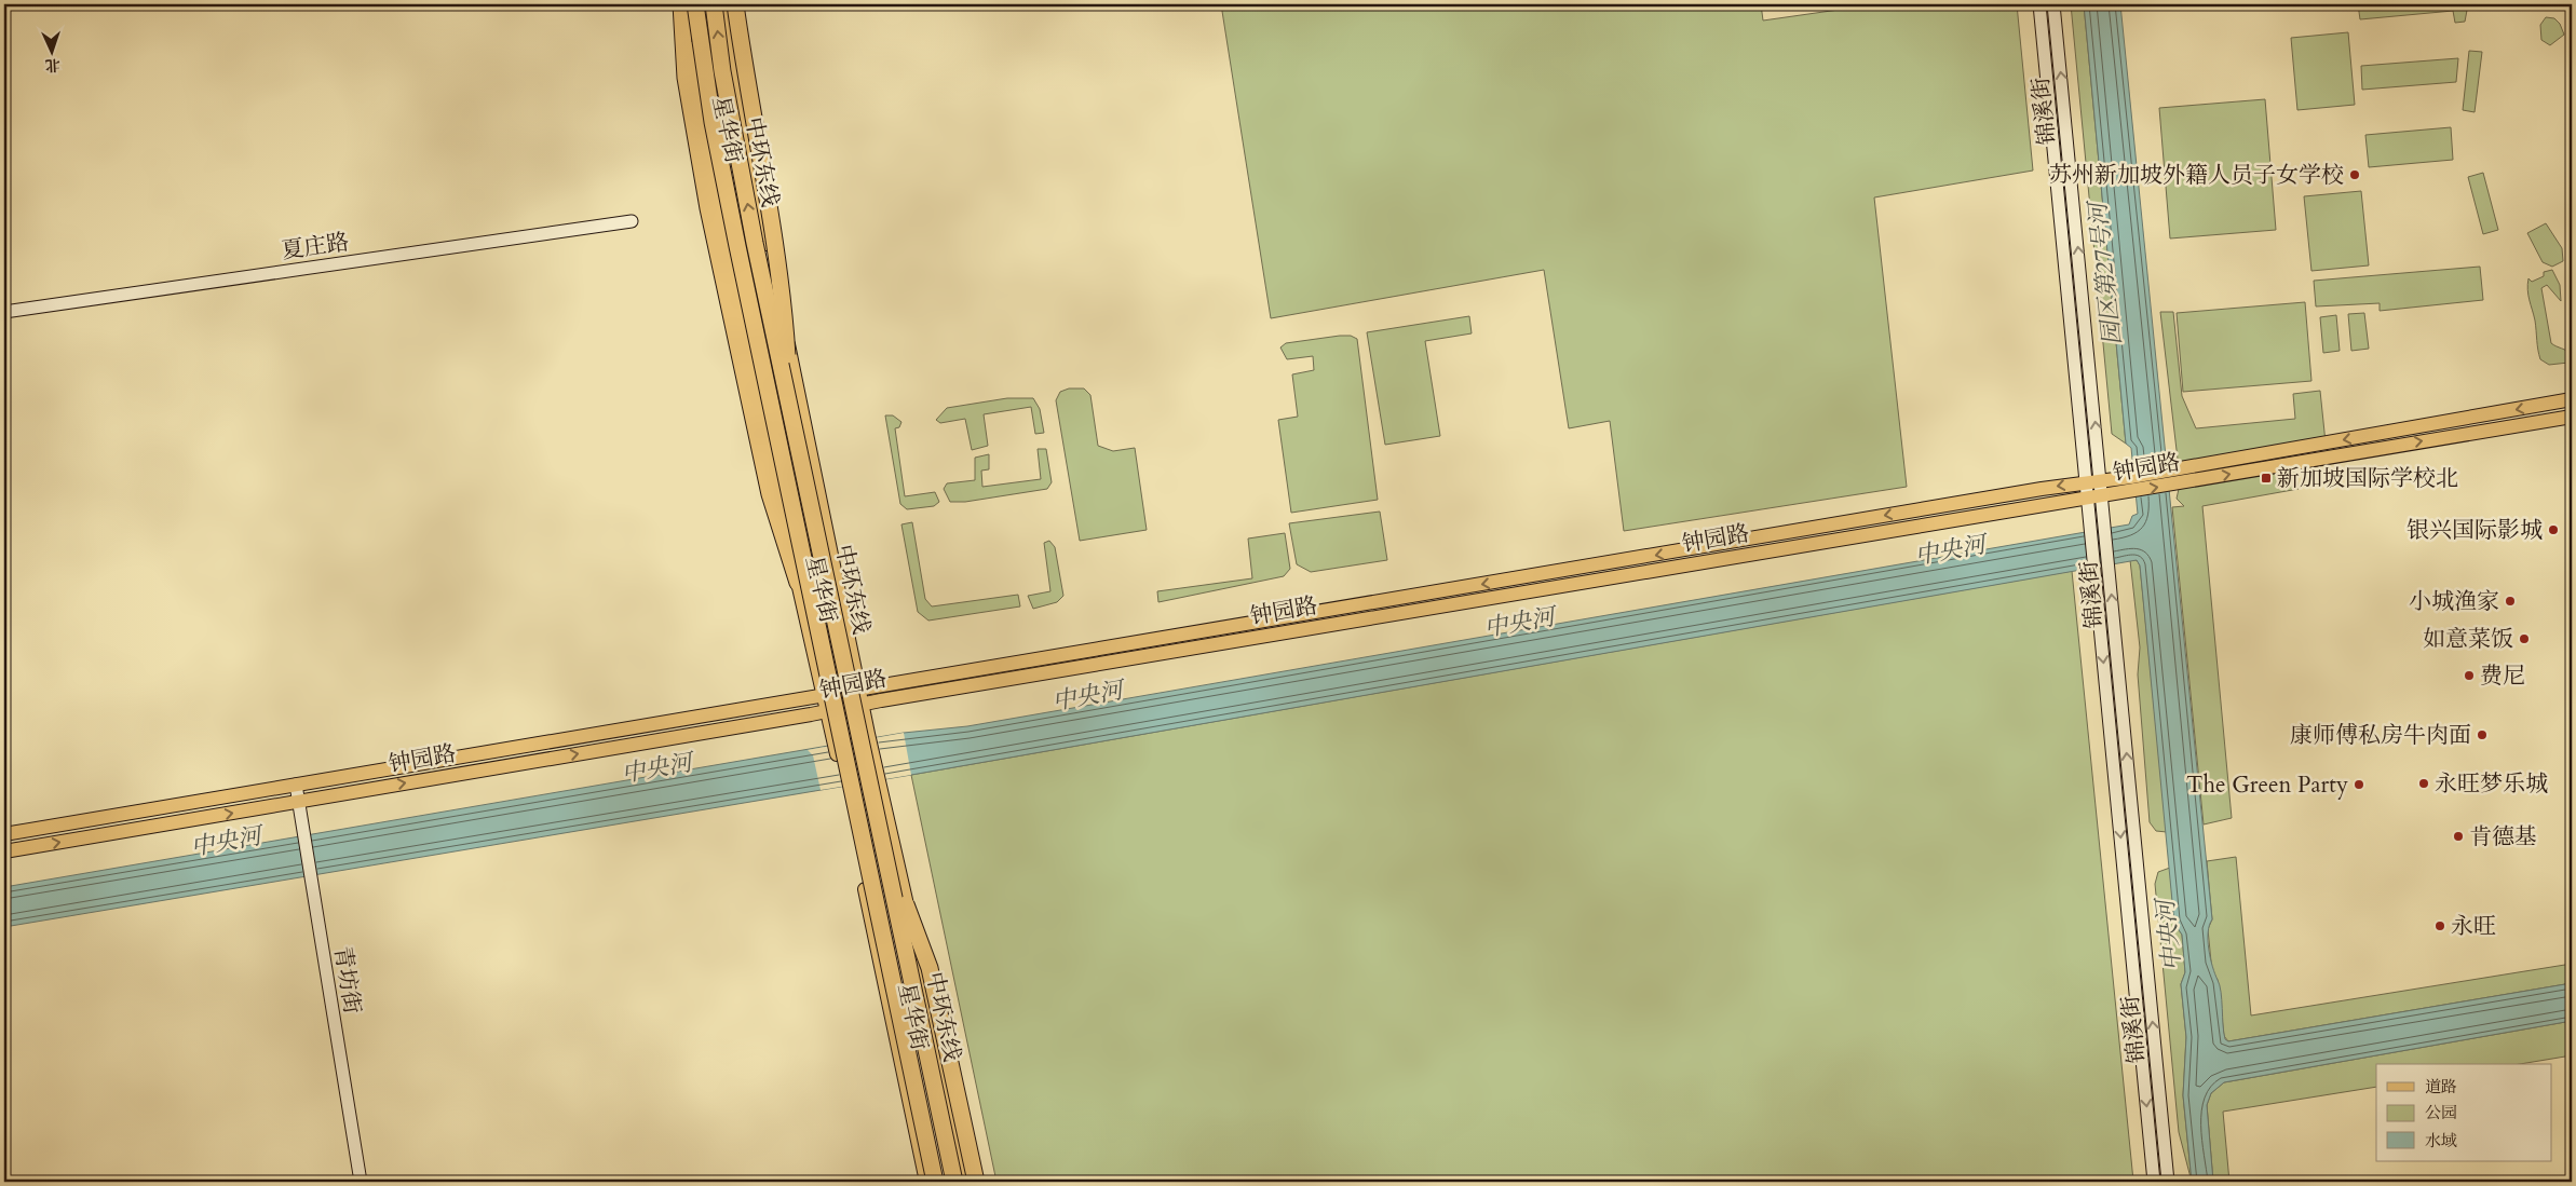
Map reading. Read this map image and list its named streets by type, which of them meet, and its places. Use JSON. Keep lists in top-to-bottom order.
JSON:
{
  "streets": {
    "highway": ["中环东线"],
    "main road": [
      "锦溪街",
      "星华街",
      "夏庄路",
      "钟园路",
      "青坊街"
    ]
  },
  "crossings": [
    ["锦溪街", "钟园路"],
    ["星华街", "钟园路"],
    ["钟园路", "青坊街"]
  ],
  "water": ["园区第27号河", "中央河"],
  "places": {
    "other": [
      "苏州新加坡外籍人员子女学校",
      "银兴国际影城",
      "小城渔家",
      "如意菜饭",
      "费尼",
      "康师傅私房牛肉面",
      "永旺梦乐城",
      "The Green Party",
      "肯德基",
      "永旺"
    ],
    "transit": ["新加坡国际学校北"]
  },
  "legend": ["道路", "公园", "水域"],
  "north": "bottom"
}
